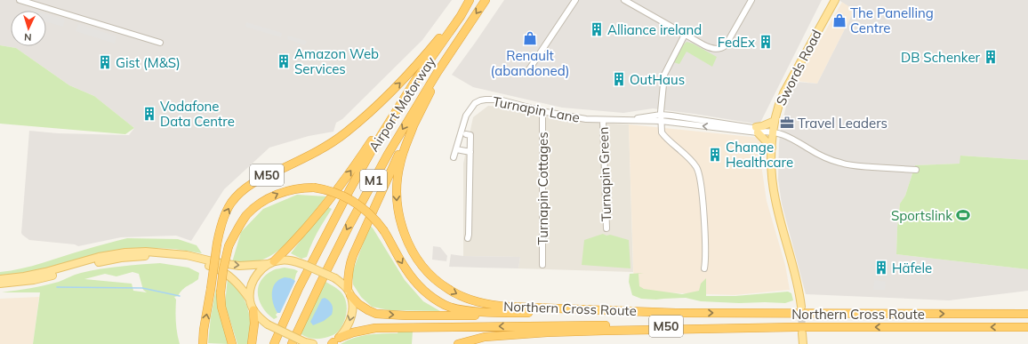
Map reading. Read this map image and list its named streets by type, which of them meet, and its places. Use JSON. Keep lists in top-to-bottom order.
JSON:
{
  "streets": {
    "highway": [
      "Airport Motorway",
      "M50",
      "M1",
      "Northern Cross Route"
    ],
    "main road": ["Swords Road"],
    "street": ["Turnapin Lane", "Turnapin Green", "Turnapin Cottages"]
  },
  "crossings": [
    ["Swords Road", "Turnapin Lane"],
    ["Airport Motorway", "M50"],
    ["Turnapin Lane", "Turnapin Green"],
    ["Turnapin Lane", "Turnapin Cottages"],
    ["M50", "Northern Cross Route"]
  ],
  "places": {
    "shop": ["The Panelling Centre", "Renault (abandoned)"],
    "building": [
      "Alliance ireland",
      "FedEx",
      "DB Schenker",
      "Amazon Web Services",
      "Gist (M&S)",
      "OutHaus",
      "Vodafone Data Centre",
      "Change Healthcare",
      "Häfele"
    ],
    "office": ["Travel Leaders"],
    "sports": ["Sportslink"]
  },
  "north": "bottom"
}
